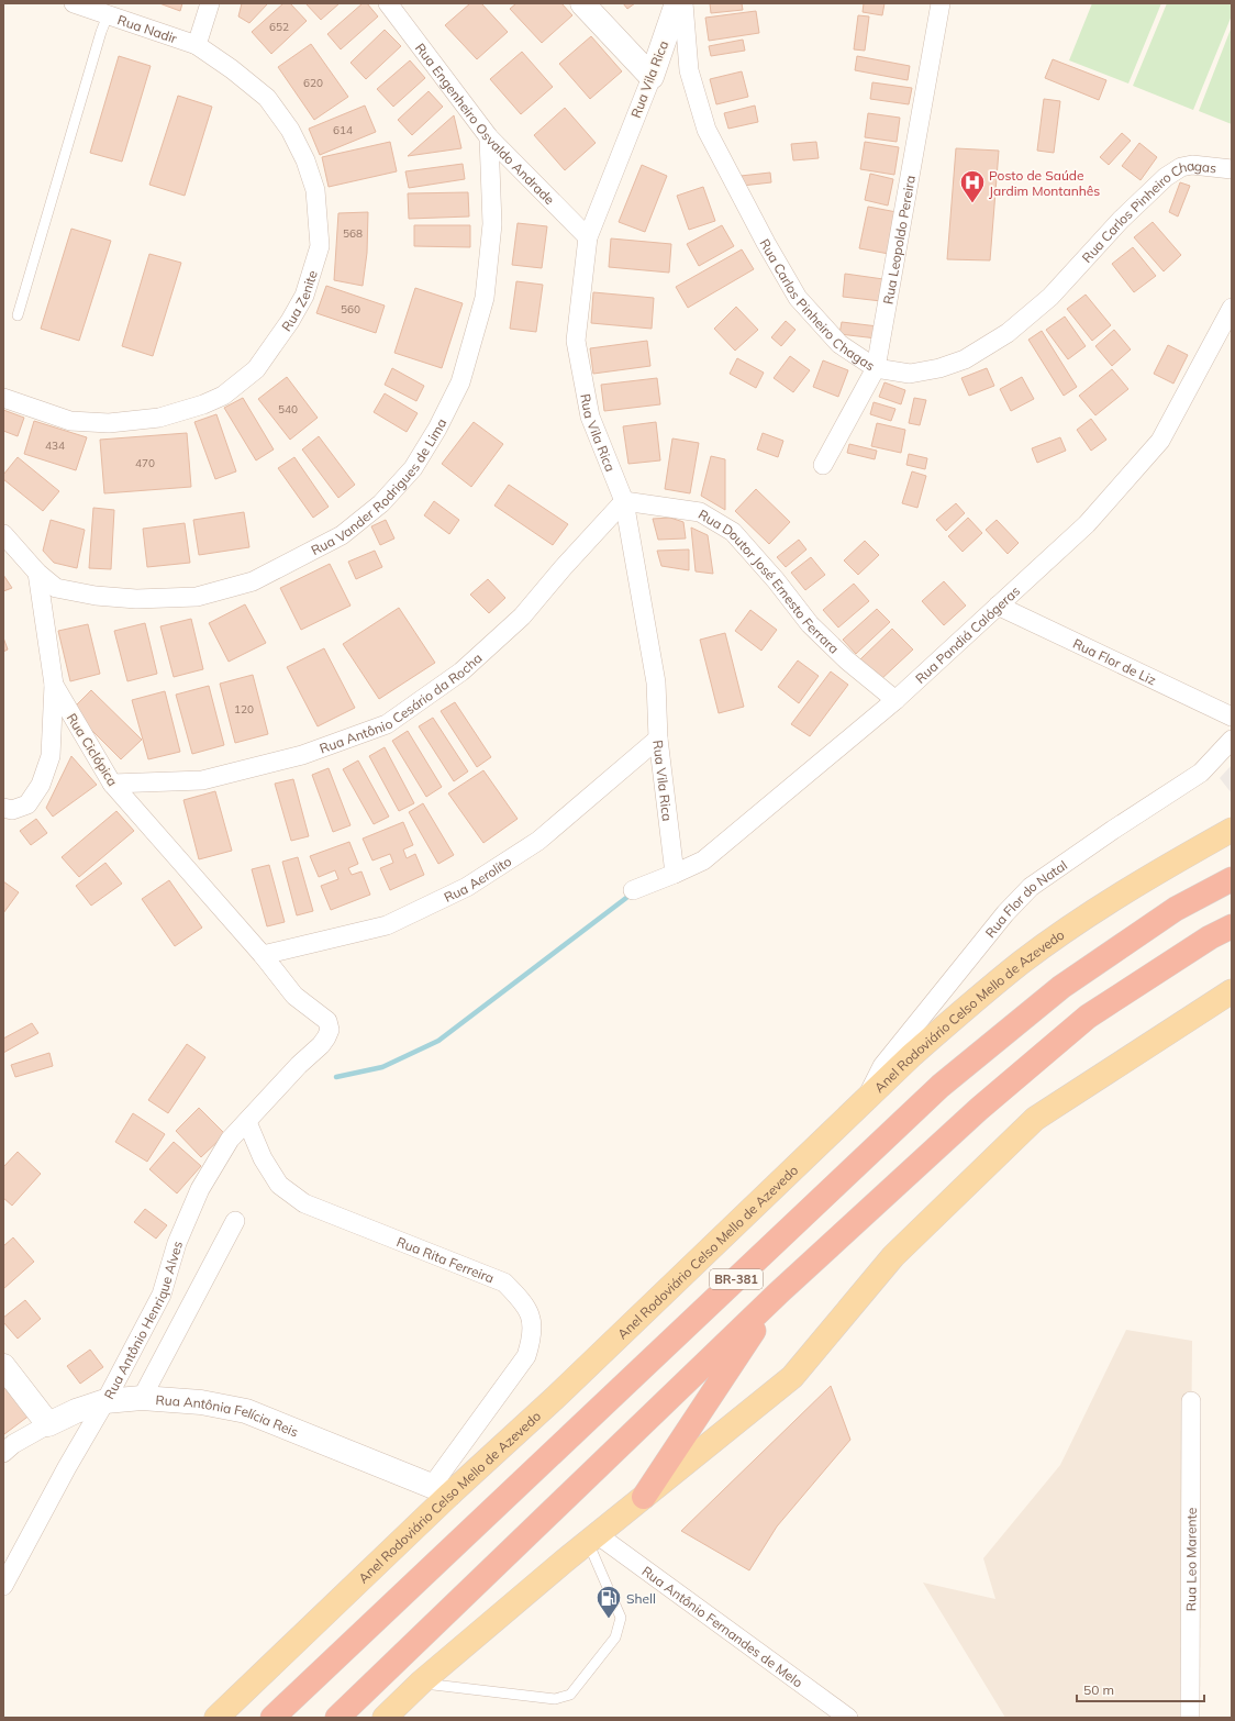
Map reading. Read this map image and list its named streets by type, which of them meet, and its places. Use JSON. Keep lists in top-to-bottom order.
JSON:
{
  "streets": {
    "highway": ["BR-381"],
    "main road": ["Anel Rodoviário Celso Mello de Azevedo"],
    "street": [
      "Rua Nadir",
      "Rua Vila Rica",
      "Rua Engenheiro Osvaldo Andrade",
      "Rua Carlos Pinheiro Chagas",
      "Rua Leopoldo Pereira",
      "Rua Zenite",
      "Rua Vander Rodrigues de Lima",
      "Rua Doutor José Ernesto Ferrara",
      "Rua Pandiá Calógeras",
      "Rua Flor de Liz",
      "Rua Antônio Cesário da Rocha",
      "Rua Ciclópica",
      "Rua Aerolito",
      "Rua Flor do Natal",
      "Rua Rita Ferreira",
      "Rua Antônio Henrique Alves",
      "Rua Antônia Felícia Reis",
      "Rua Leo Marente",
      "Rua Antônio Fernandes de Melo"
    ]
  },
  "crossings": [
    ["Rua Nadir", "Rua Zenite"],
    ["Rua Vila Rica", "Rua Engenheiro Osvaldo Andrade"],
    ["Rua Vila Rica", "Rua Doutor José Ernesto Ferrara"],
    ["Rua Vila Rica", "Rua Pandiá Calógeras"],
    ["Rua Vila Rica", "Rua Antônio Cesário da Rocha"],
    ["Rua Vila Rica", "Rua Aerolito"],
    ["Rua Engenheiro Osvaldo Andrade", "Rua Vander Rodrigues de Lima"],
    ["Rua Carlos Pinheiro Chagas", "Rua Leopoldo Pereira"],
    ["Rua Vander Rodrigues de Lima", "Rua Ciclópica"],
    ["Rua Doutor José Ernesto Ferrara", "Rua Pandiá Calógeras"],
    ["Rua Doutor José Ernesto Ferrara", "Rua Antônio Cesário da Rocha"],
    ["Rua Pandiá Calógeras", "Rua Flor de Liz"],
    ["Rua Antônio Cesário da Rocha", "Rua Ciclópica"],
    ["Rua Ciclópica", "Rua Aerolito"],
    ["Rua Ciclópica", "Rua Antônio Henrique Alves"],
    ["Rua Flor do Natal", "Anel Rodoviário Celso Mello de Azevedo"],
    ["Anel Rodoviário Celso Mello de Azevedo", "Rua Rita Ferreira"],
    ["Anel Rodoviário Celso Mello de Azevedo", "Rua Antônia Felícia Reis"],
    ["Rua Rita Ferreira", "Rua Antônio Henrique Alves"],
    ["Rua Rita Ferreira", "Rua Antônia Felícia Reis"],
    ["Rua Antônio Henrique Alves", "Rua Antônia Felícia Reis"]
  ],
  "places": {
    "hospital": ["Posto de Saúde Jardim Montanhês"],
    "fuel station": ["Shell"]
  },
  "house_numbers": [
    "652",
    "620",
    "614",
    "568",
    "560",
    "540",
    "434",
    "470",
    "120"
  ],
  "scale_bar": "50 m"
}
